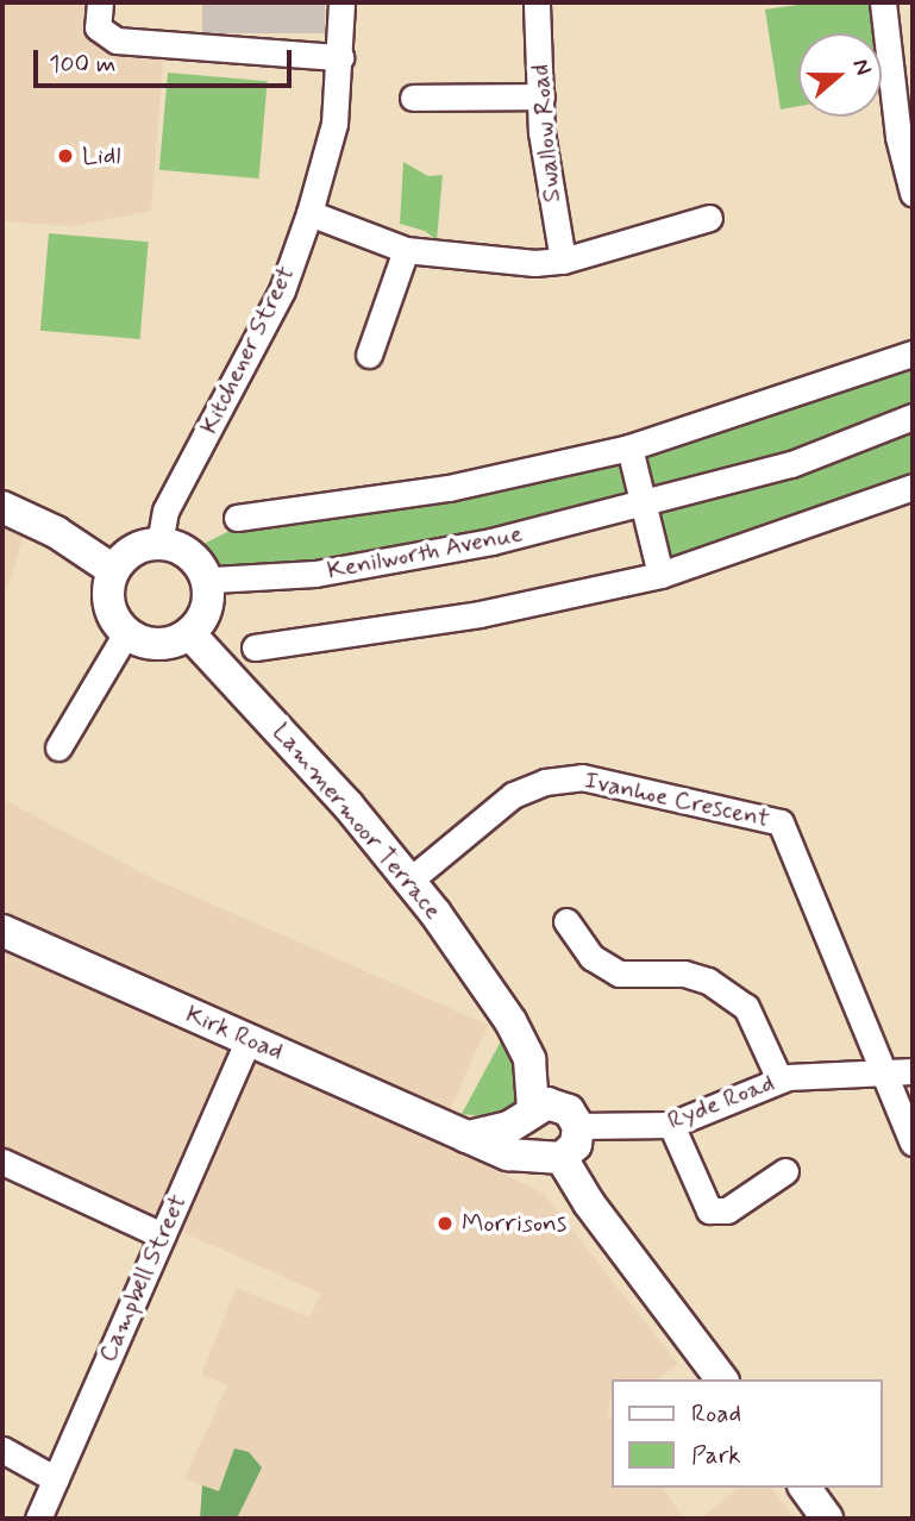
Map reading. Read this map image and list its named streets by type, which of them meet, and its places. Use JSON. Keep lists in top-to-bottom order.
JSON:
{
  "streets": {
    "main road": ["Lammermoor Terrace", "Kirk Road"],
    "street": [
      "Swallow Road",
      "Kitchener Street",
      "Kenilworth Avenue",
      "Ivanhoe Crescent",
      "Ryde Road",
      "Campbell Street"
    ]
  },
  "crossings": [
    ["Kitchener Street", "Kenilworth Avenue"],
    ["Kitchener Street", "Lammermoor Terrace"],
    ["Kenilworth Avenue", "Lammermoor Terrace"],
    ["Ivanhoe Crescent", "Lammermoor Terrace"],
    ["Ivanhoe Crescent", "Ryde Road"],
    ["Lammermoor Terrace", "Kirk Road"],
    ["Lammermoor Terrace", "Ryde Road"],
    ["Kirk Road", "Ryde Road"],
    ["Kirk Road", "Campbell Street"]
  ],
  "places": ["Lidl", "Morrisons"],
  "legend": ["Road", "Park"],
  "scale_bar": "100 m",
  "north": "right"
}
